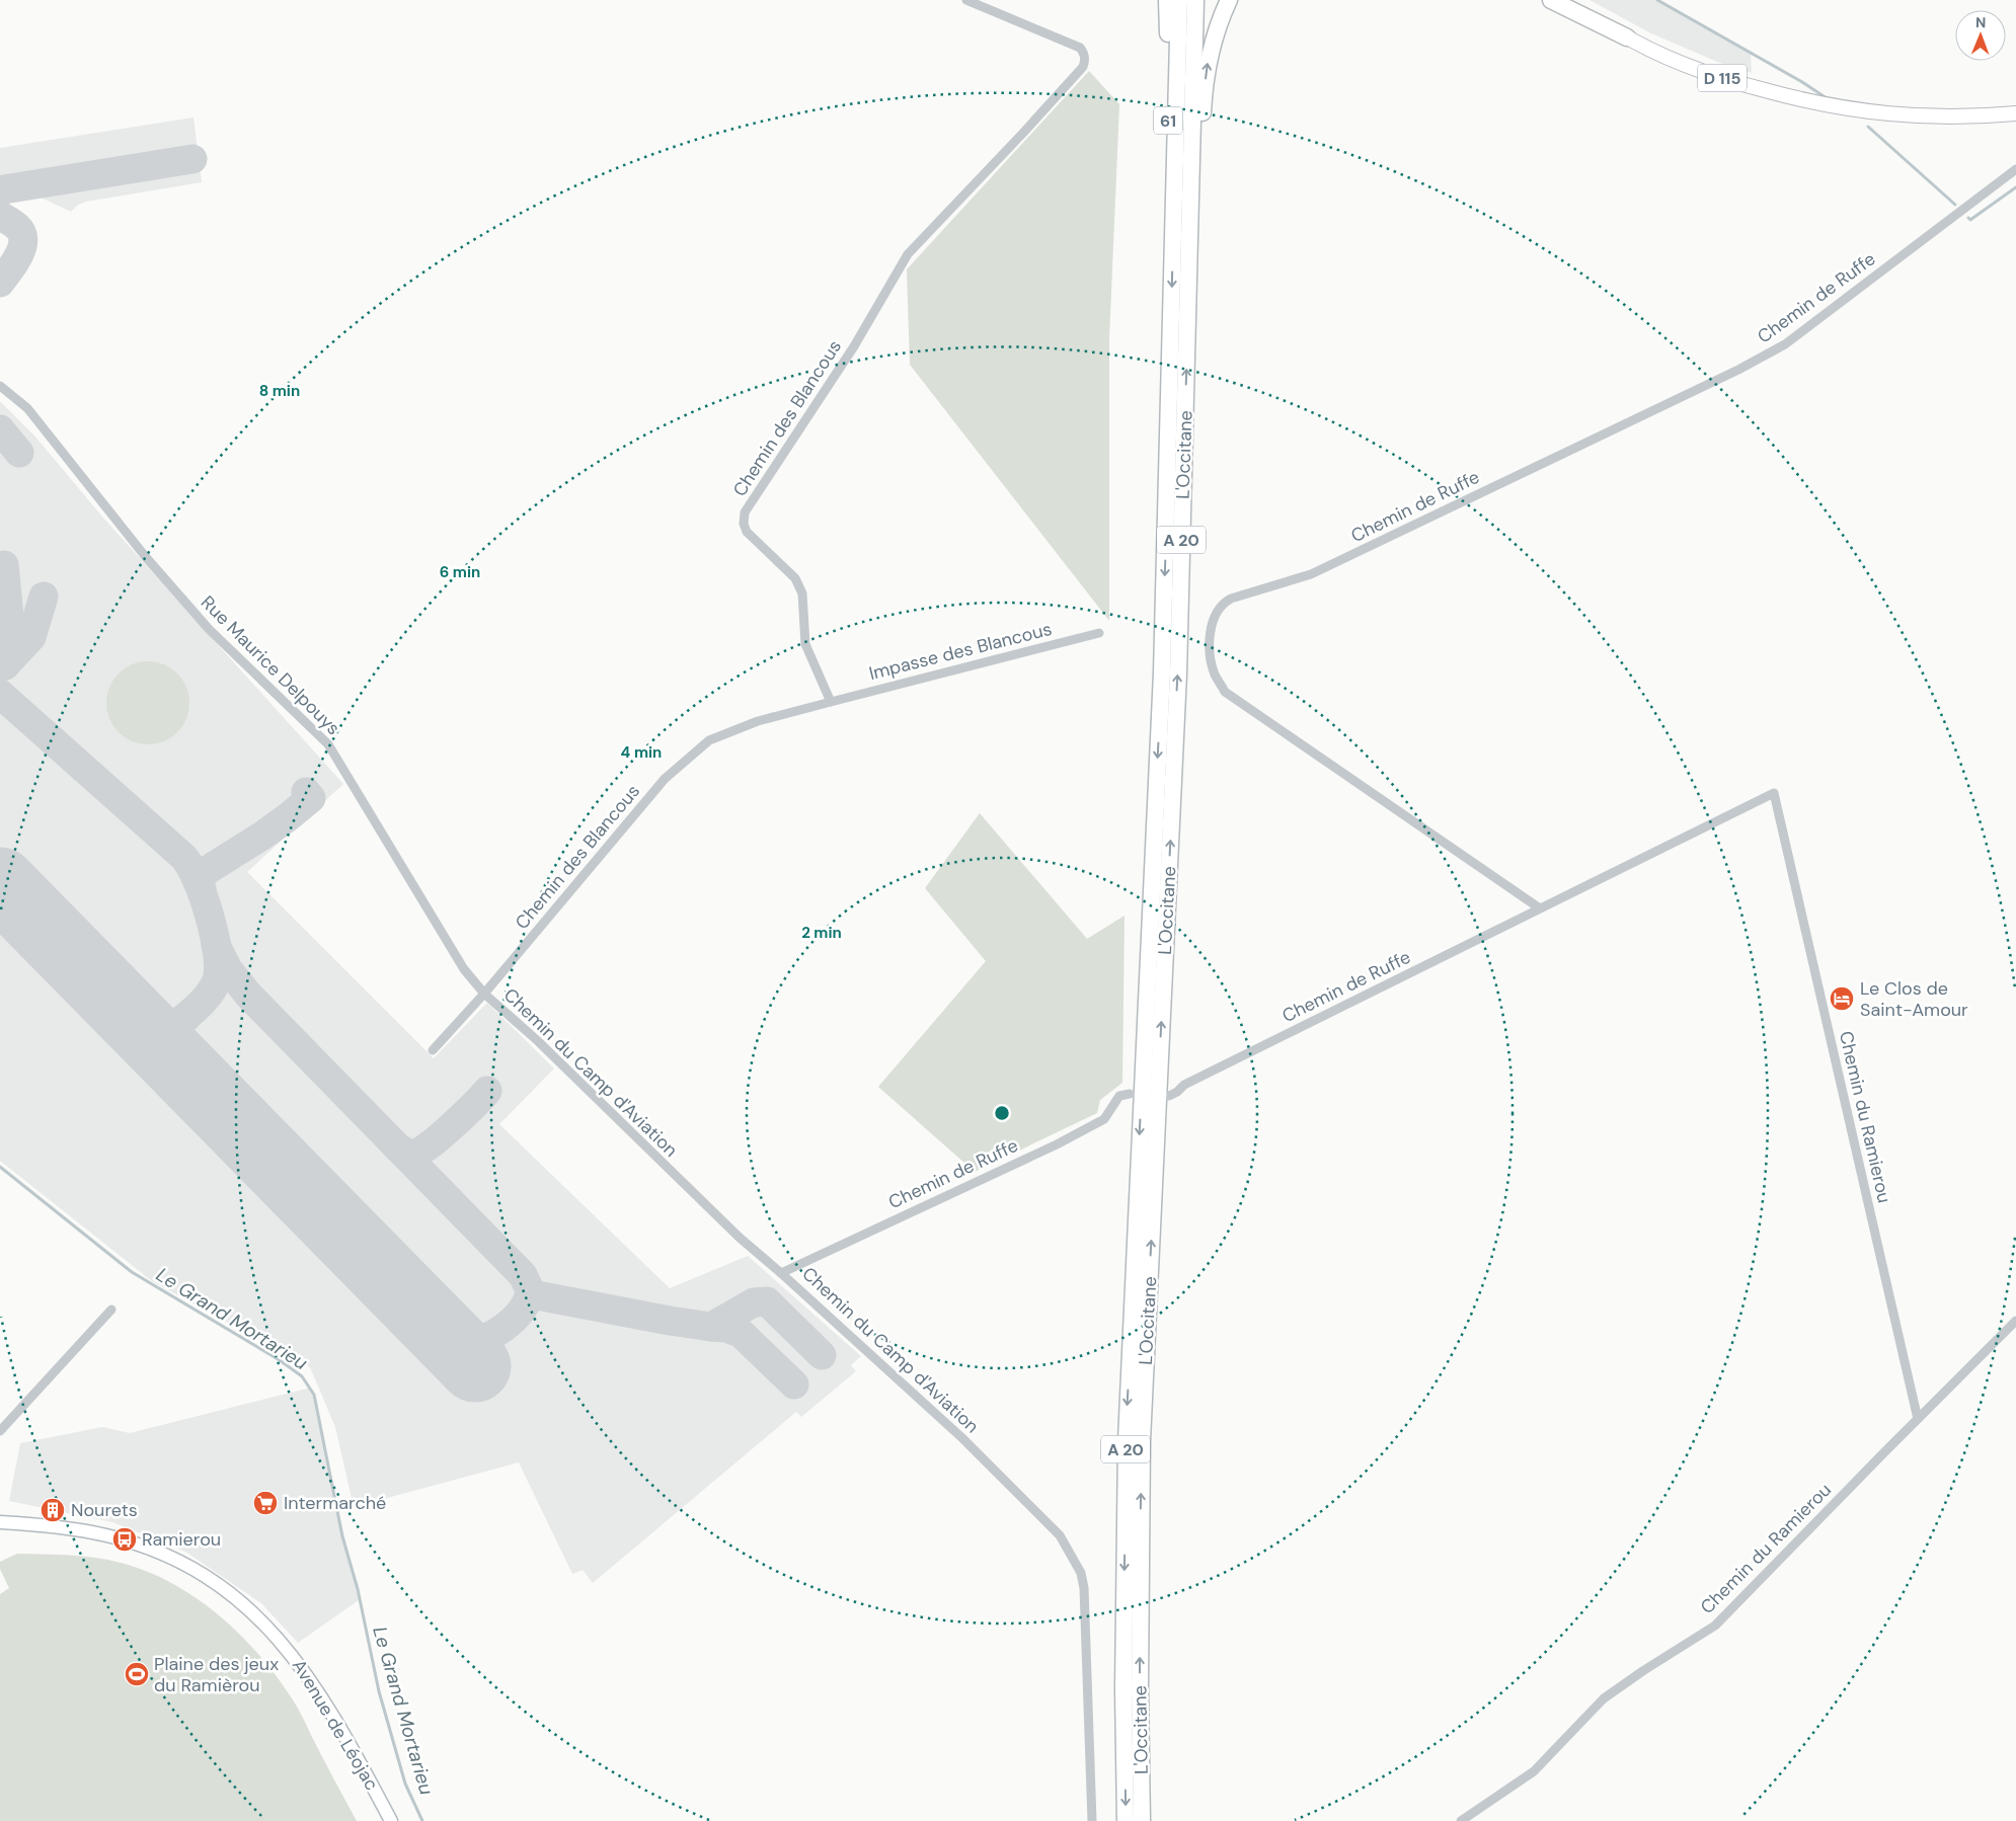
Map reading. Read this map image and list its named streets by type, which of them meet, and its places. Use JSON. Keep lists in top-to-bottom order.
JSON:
{
  "streets": {
    "highway": ["61", "L'Occitane", "A 20"],
    "main road": ["D 115", "Avenue de Léojac"],
    "street": [
      "Chemin de Ruffe",
      "Chemin des Blancous",
      "Impasse des Blancous",
      "Rue Maurice Delpouys",
      "Chemin du Camp d'Aviation",
      "Chemin du Ramierou"
    ]
  },
  "crossings": [
    ["61", "L'Occitane"],
    ["Chemin de Ruffe", "Chemin du Camp d'Aviation"],
    ["Chemin de Ruffe", "Chemin du Ramierou"],
    ["Chemin des Blancous", "Impasse des Blancous"],
    ["Chemin des Blancous", "Rue Maurice Delpouys"],
    ["Chemin des Blancous", "Chemin du Camp d'Aviation"],
    ["Rue Maurice Delpouys", "Chemin du Camp d'Aviation"]
  ],
  "water": ["Le Grand Mortarieu"],
  "places": {
    "hotel": ["Le Clos de Saint-Amour"],
    "supermarket": ["Intermarché"],
    "building": ["Nourets"],
    "bus stop": ["Ramierou"],
    "sports": ["Plaine des jeux du Ramièrou"]
  },
  "north": "top",
  "rings": [
    "8 min",
    "6 min",
    "4 min",
    "2 min"
  ]
}
